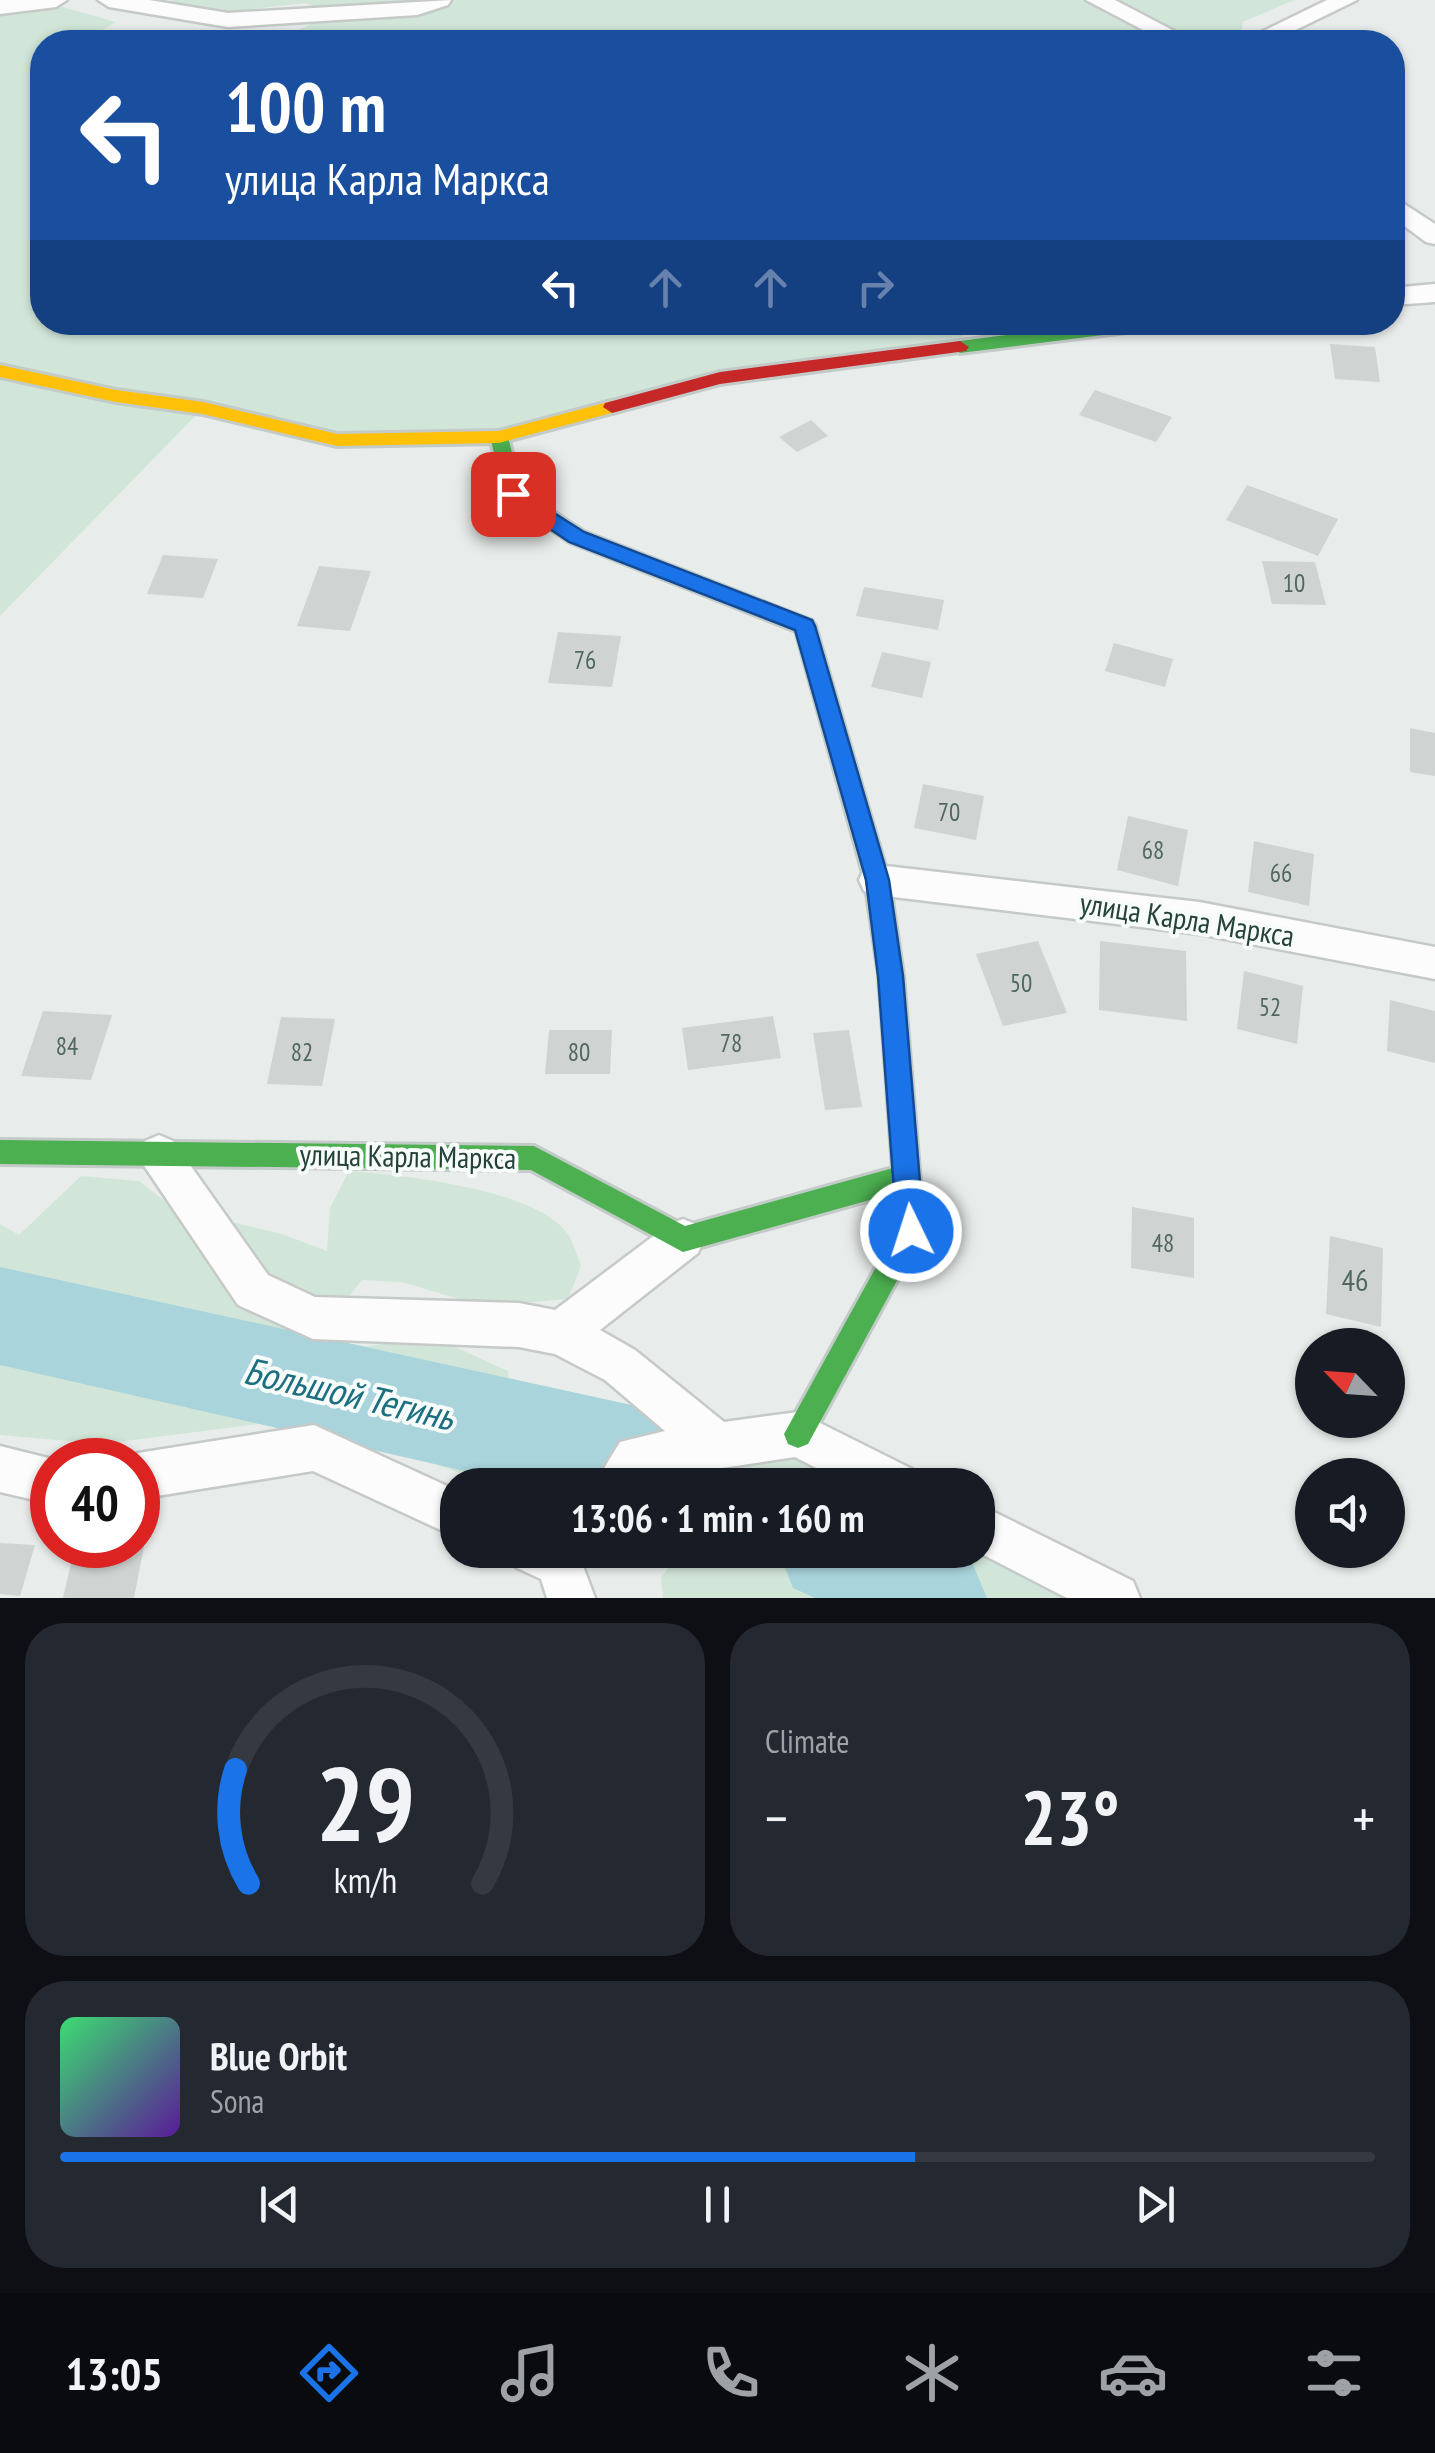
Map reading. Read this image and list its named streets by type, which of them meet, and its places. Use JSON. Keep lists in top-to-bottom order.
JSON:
{
  "streets": {
    "street": ["улица Карла Маркса"]
  },
  "water": ["Большой Тегинь"],
  "house_numbers": [
    "10",
    "76",
    "70",
    "68",
    "66",
    "50",
    "52",
    "78",
    "84",
    "82",
    "80",
    "48",
    "46"
  ],
  "north": "top left",
  "page": {
    "turn": ["100 m", "улица Карла Маркса"],
    "limit": "40",
    "trip": "13:06 · 1 min · 160 m",
    "tile": "Climate",
    "heat": ["−", "23°", "+"],
    "song": ["Blue Orbit", "Sona"],
    "tabs": "13:05",
    "gauge": ["29", "km/h"]
  }
}
